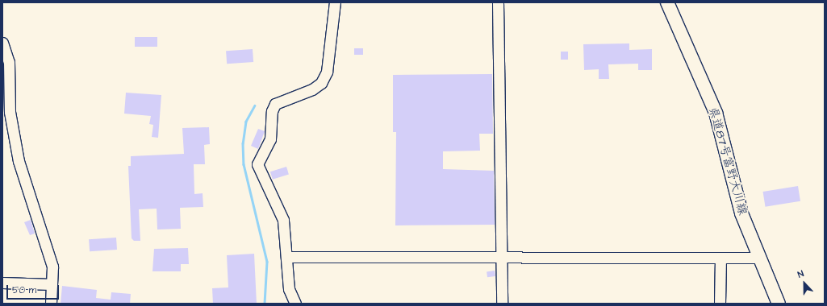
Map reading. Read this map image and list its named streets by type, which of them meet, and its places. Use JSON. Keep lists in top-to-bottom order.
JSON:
{
  "streets": {
    "main road": ["県道87号富野大川線"]
  },
  "scale_bar": "50 m",
  "north": "top"
}
